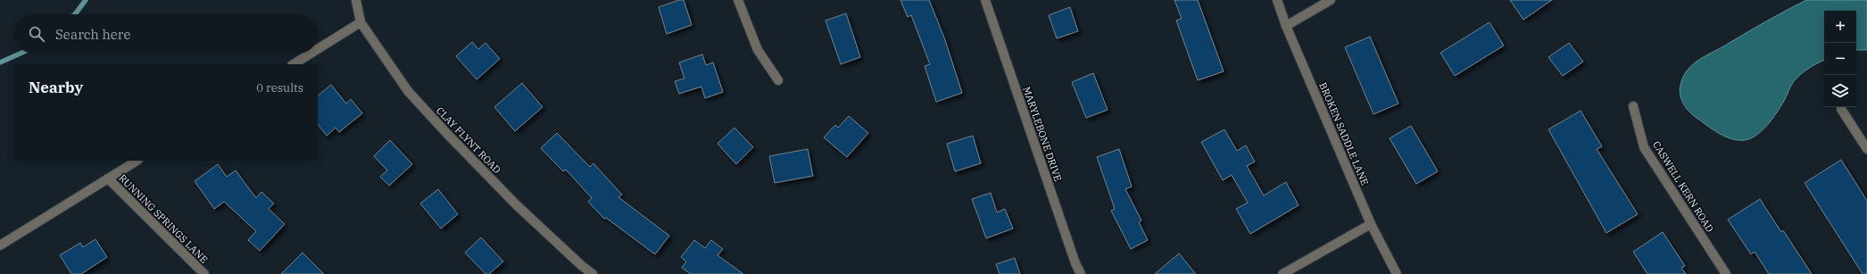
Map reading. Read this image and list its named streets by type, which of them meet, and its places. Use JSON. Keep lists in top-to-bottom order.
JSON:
{
  "streets": {
    "street": [
      "MARYLEBONE DRIVE",
      "BROKEN SADDLE LANE",
      "CLAY FLYNT ROAD",
      "CASWELL KERN ROAD",
      "RUNNING SPRINGS LANE"
    ]
  },
  "page": {
    "map_buttons": ["+", "−"],
    "search": "Search here",
    "heading": ["Nearby", "0 results"]
  }
}
